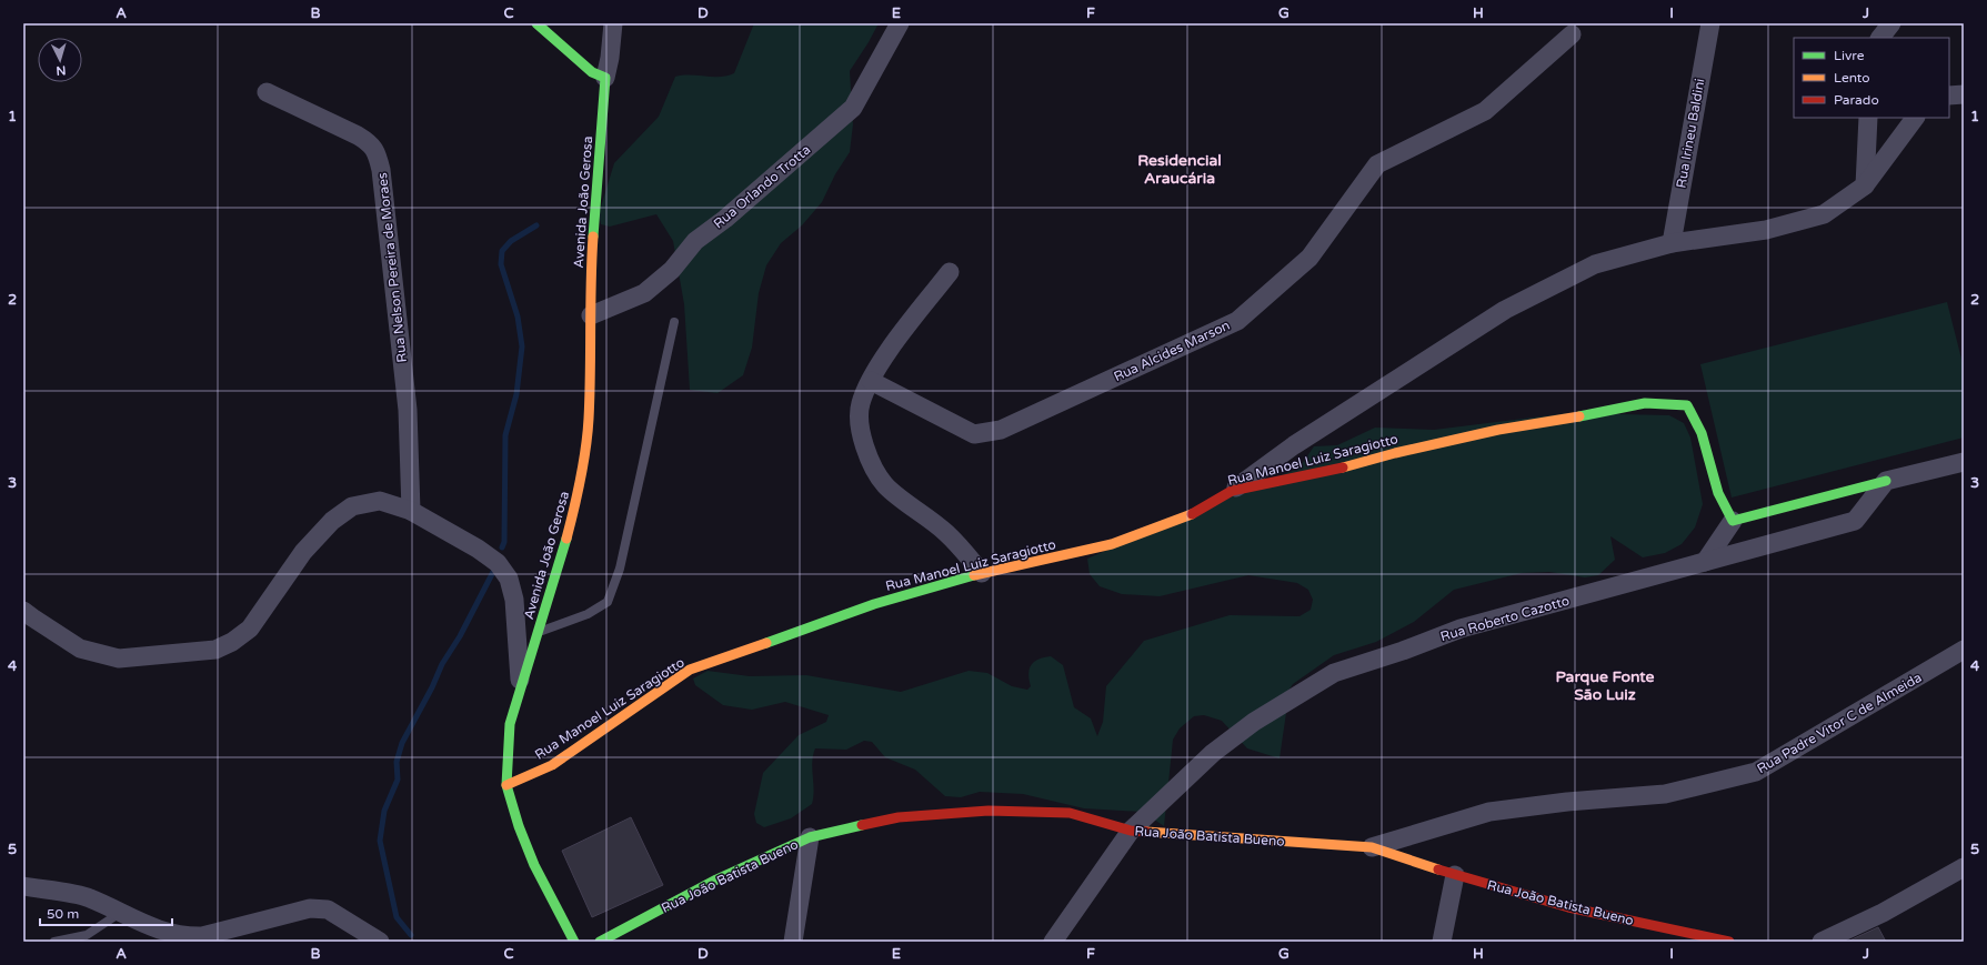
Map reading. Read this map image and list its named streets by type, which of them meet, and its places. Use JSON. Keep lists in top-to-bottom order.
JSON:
{
  "streets": {
    "street": [
      "Rua Irineu Baldini",
      "Rua Orlando Trotta",
      "Avenida João Gerosa",
      "Rua Nelson Pereira de Moraes",
      "Rua Alcides Marson",
      "Rua Manoel Luiz Saragiotto",
      "Rua Roberto Cazotto",
      "Rua Padre Vitor C de Almeida",
      "Rua João Batista Bueno"
    ]
  },
  "crossings": [
    ["Rua Orlando Trotta", "Avenida João Gerosa"],
    ["Avenida João Gerosa", "Rua Manoel Luiz Saragiotto"],
    ["Rua Roberto Cazotto", "Rua João Batista Bueno"],
    ["Rua Padre Vitor C de Almeida", "Rua João Batista Bueno"]
  ],
  "districts": ["Residencial Araucária", "Parque Fonte São Luiz"],
  "legend": ["Livre", "Lento", "Parado"],
  "scale_bar": "50 m",
  "north": "bottom",
  "grid": {
    "columns": [
      "A",
      "B",
      "C",
      "D",
      "E",
      "F",
      "G",
      "H",
      "I",
      "J"
    ],
    "rows": [
      "1",
      "2",
      "3",
      "4",
      "5"
    ]
  }
}
